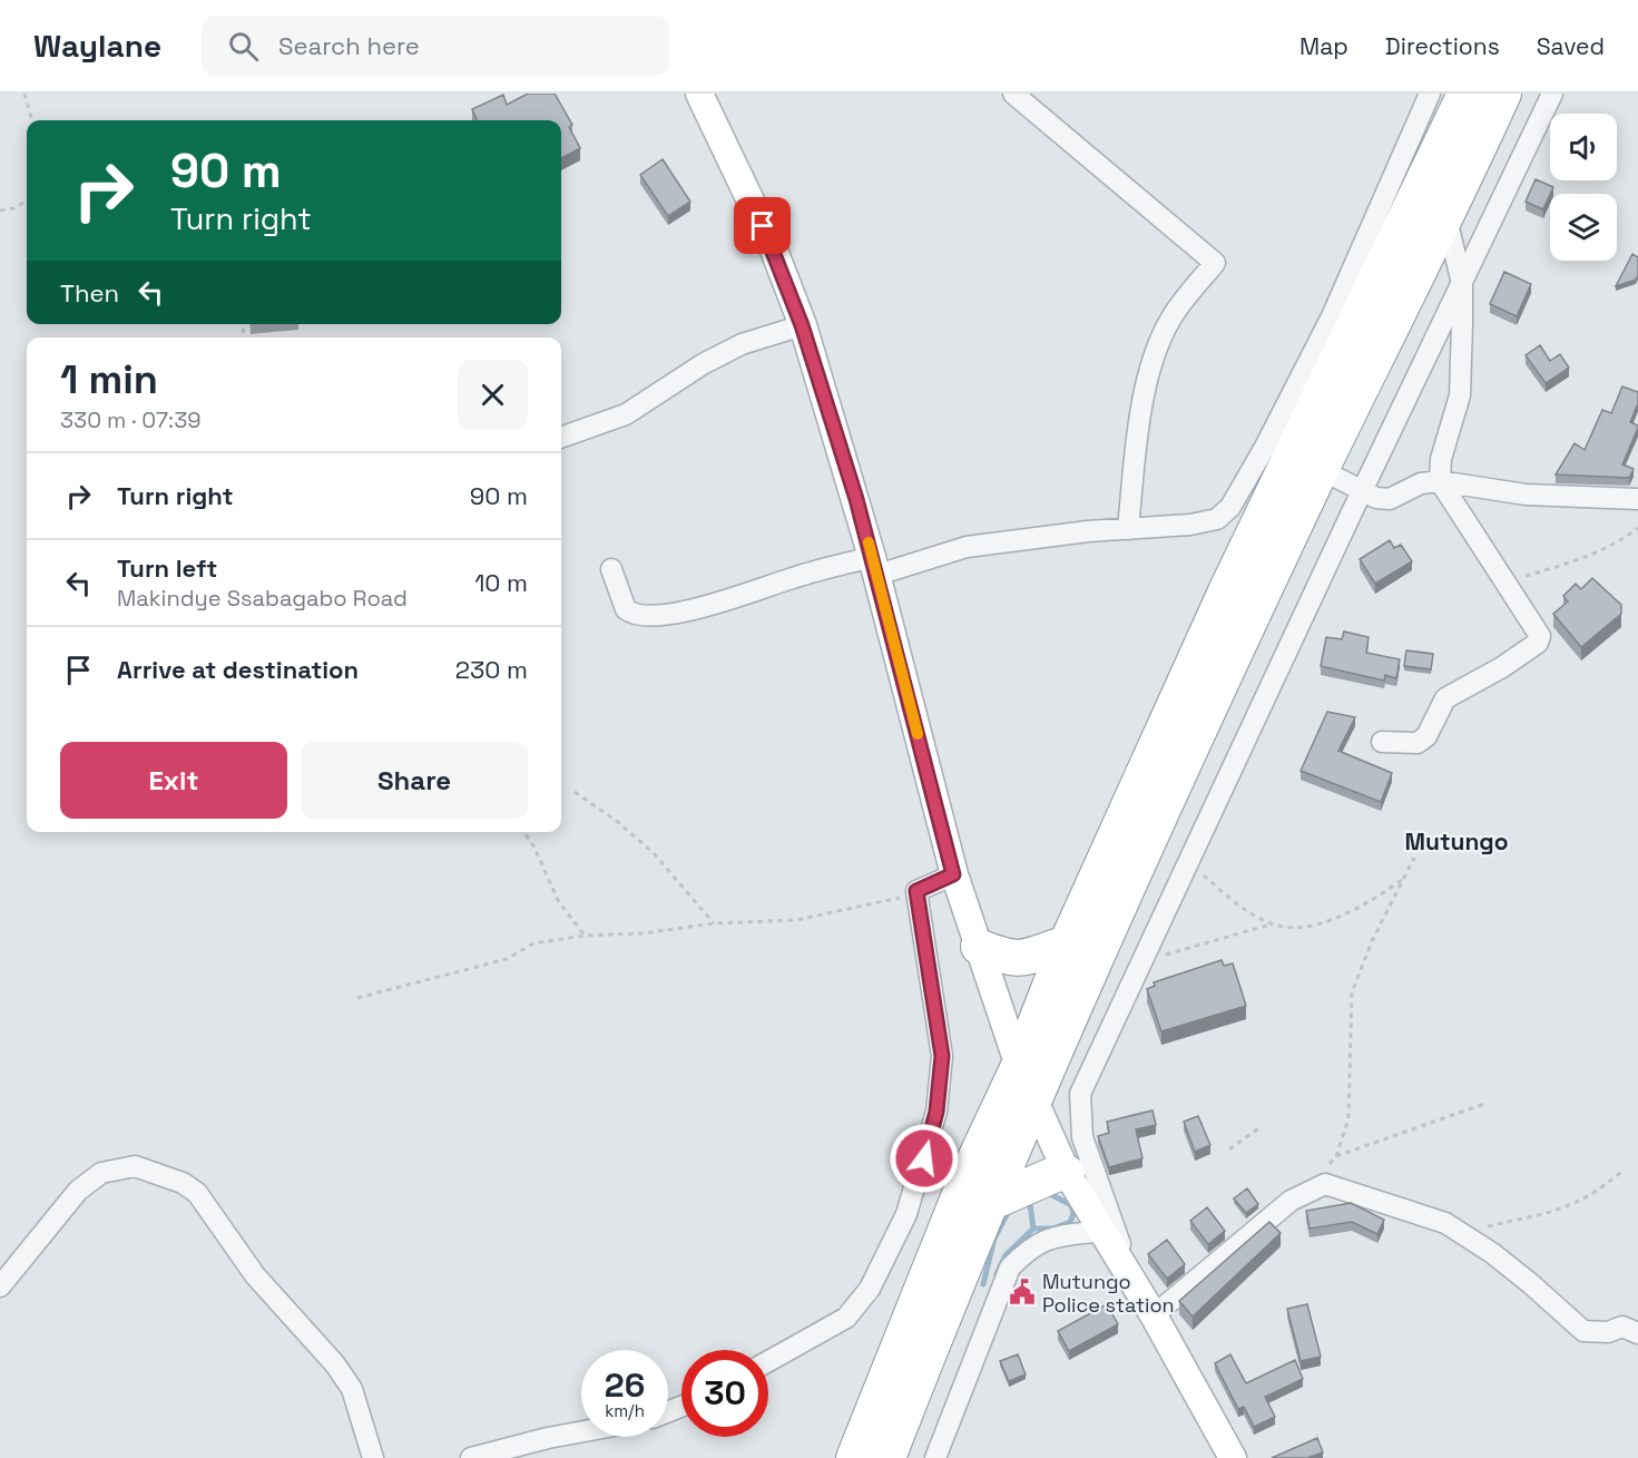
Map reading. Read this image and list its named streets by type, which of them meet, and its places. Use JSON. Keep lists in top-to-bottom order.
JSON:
{
  "districts": ["Mutungo"],
  "places": {
    "public building": ["Mutungo Police station"]
  },
  "page": {
    "header": "Waylane",
    "search": "Search here",
    "nav": ["Map", "Directions", "Saved"],
    "turn": ["90 m", "Turn right"],
    "then": "Then",
    "heading": ["1 min", "330 m · 07:39"],
    "list": [
      {
        "name": "Turn right",
        "value": "90 m"
      },
      {
        "name": "Turn left",
        "note": "Makindye Ssabagabo Road",
        "value": "10 m"
      },
      {
        "name": "Arrive at destination",
        "value": "230 m"
      }
    ],
    "buttons": ["Exit", "Share"],
    "speed": "26 km/h",
    "limit": "30"
  }
}
